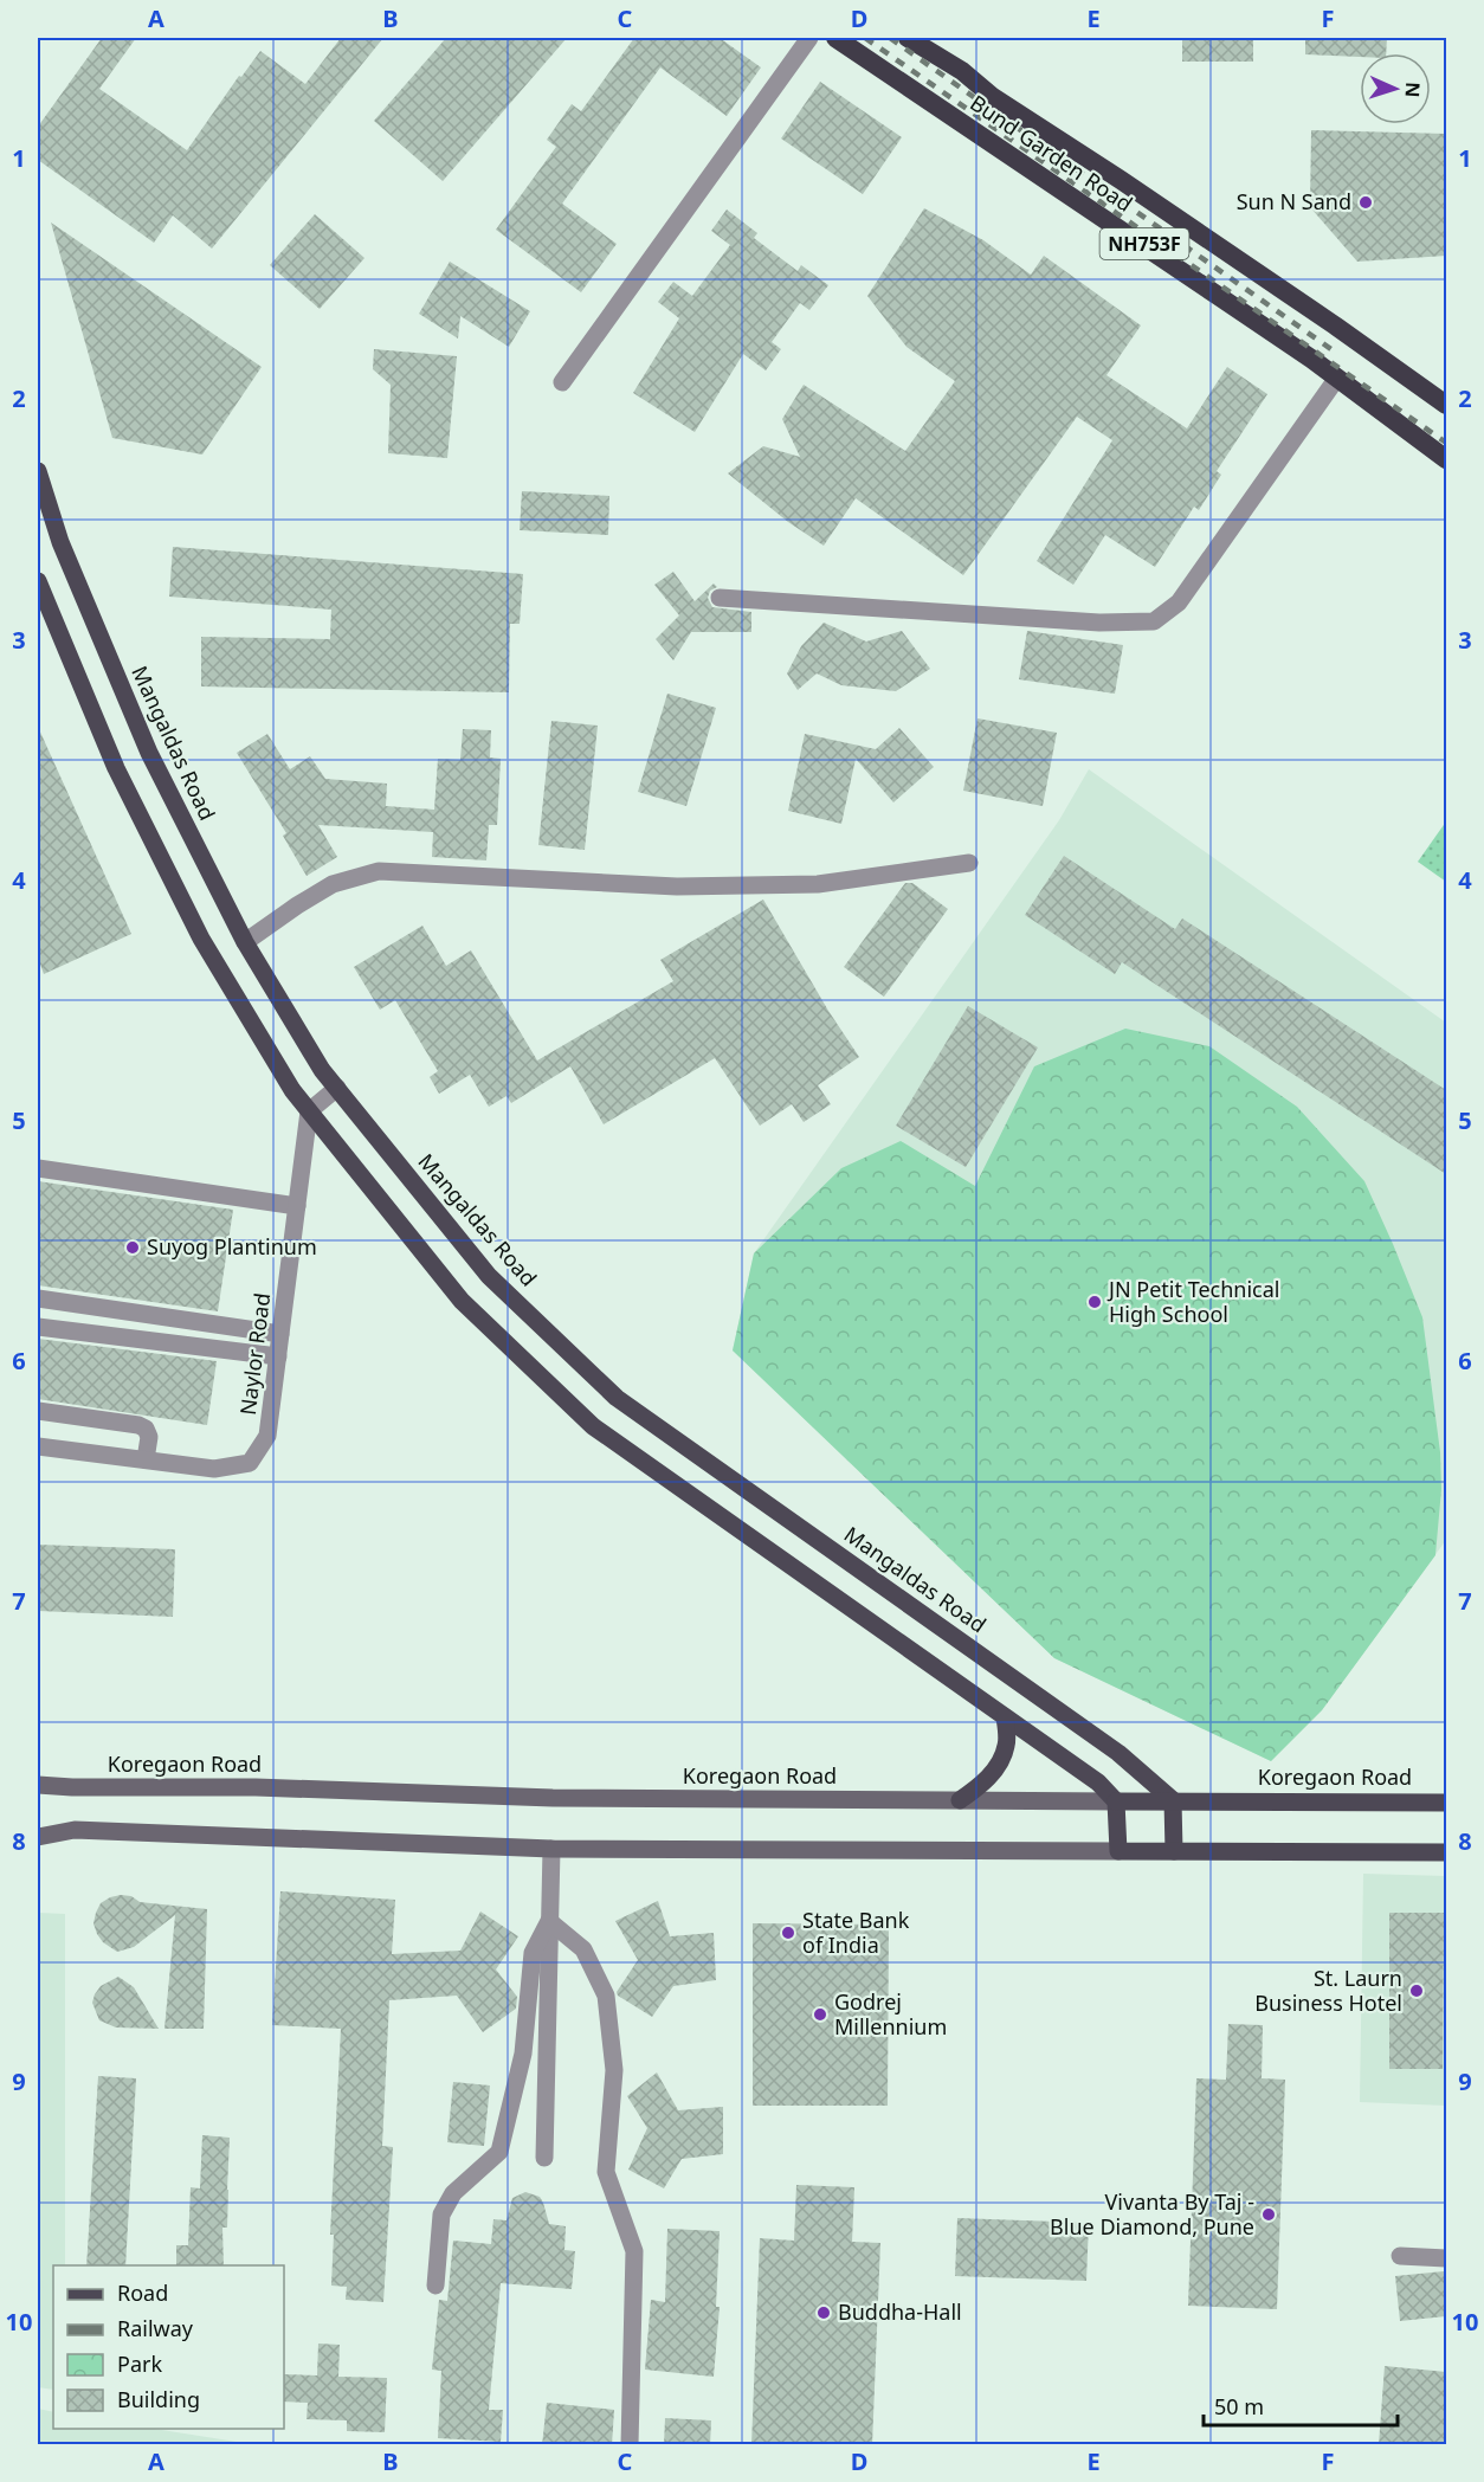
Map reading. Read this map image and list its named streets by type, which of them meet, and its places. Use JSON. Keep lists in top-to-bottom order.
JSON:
{
  "streets": {
    "highway": ["Bund Garden Road", "NH753F"],
    "main road": ["Mangaldas Road", "Koregaon Road"],
    "street": ["Naylor Road"]
  },
  "crossings": [
    ["Mangaldas Road", "Koregaon Road"]
  ],
  "places": [
    "Sun N Sand",
    "Suyog Plantinum",
    "JN Petit Technical High School",
    "State Bank of India",
    "St. Laurn Business Hotel",
    "Godrej Millennium",
    "Vivanta By Taj - Blue Diamond, Pune",
    "Buddha-Hall"
  ],
  "legend": [
    "Road",
    "Railway",
    "Park",
    "Building"
  ],
  "scale_bar": "50 m",
  "north": "right",
  "grid": {
    "columns": [
      "A",
      "B",
      "C",
      "D",
      "E",
      "F"
    ],
    "rows": [
      "1",
      "2",
      "3",
      "4",
      "5",
      "6",
      "7",
      "8",
      "9",
      "10"
    ]
  }
}
